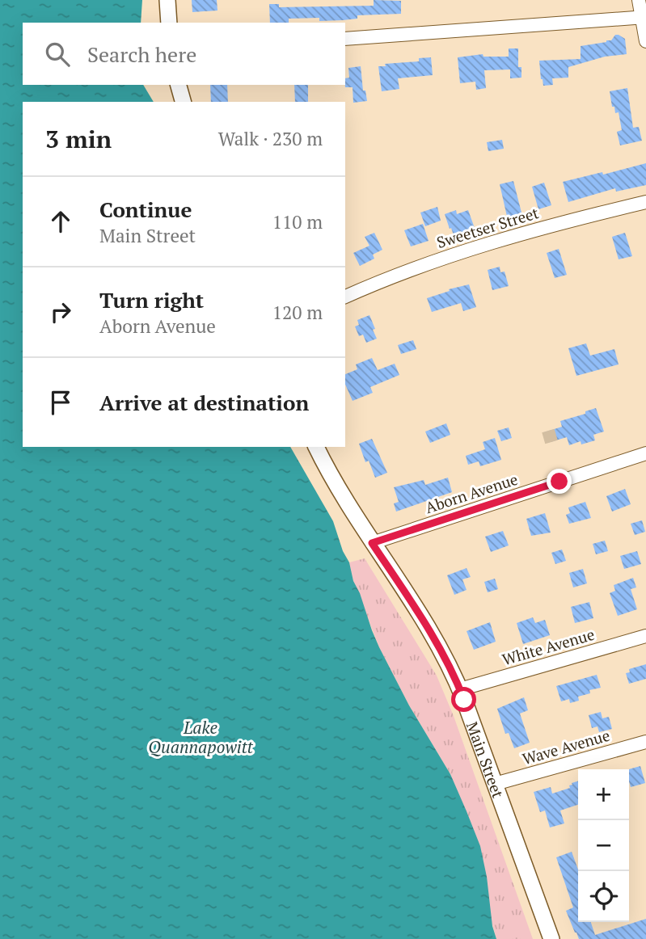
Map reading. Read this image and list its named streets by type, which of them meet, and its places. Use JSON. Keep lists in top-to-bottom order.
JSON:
{
  "streets": {
    "main road": ["Main Street"],
    "street": [
      "Sweetser Street",
      "Aborn Avenue",
      "White Avenue",
      "Wave Avenue"
    ]
  },
  "crossings": [
    ["Aborn Avenue", "Main Street"],
    ["White Avenue", "Main Street"],
    ["Wave Avenue", "Main Street"]
  ],
  "water": ["Lake Quannapowitt"],
  "page": {
    "search": "Search here",
    "heading": ["3 min", "Walk · 230 m"],
    "list": [
      ["Continue", "Main Street", "110 m"],
      ["Turn right", "Aborn Avenue", "120 m"],
      "Arrive at destination"
    ],
    "map_buttons": ["+", "−"]
  }
}
